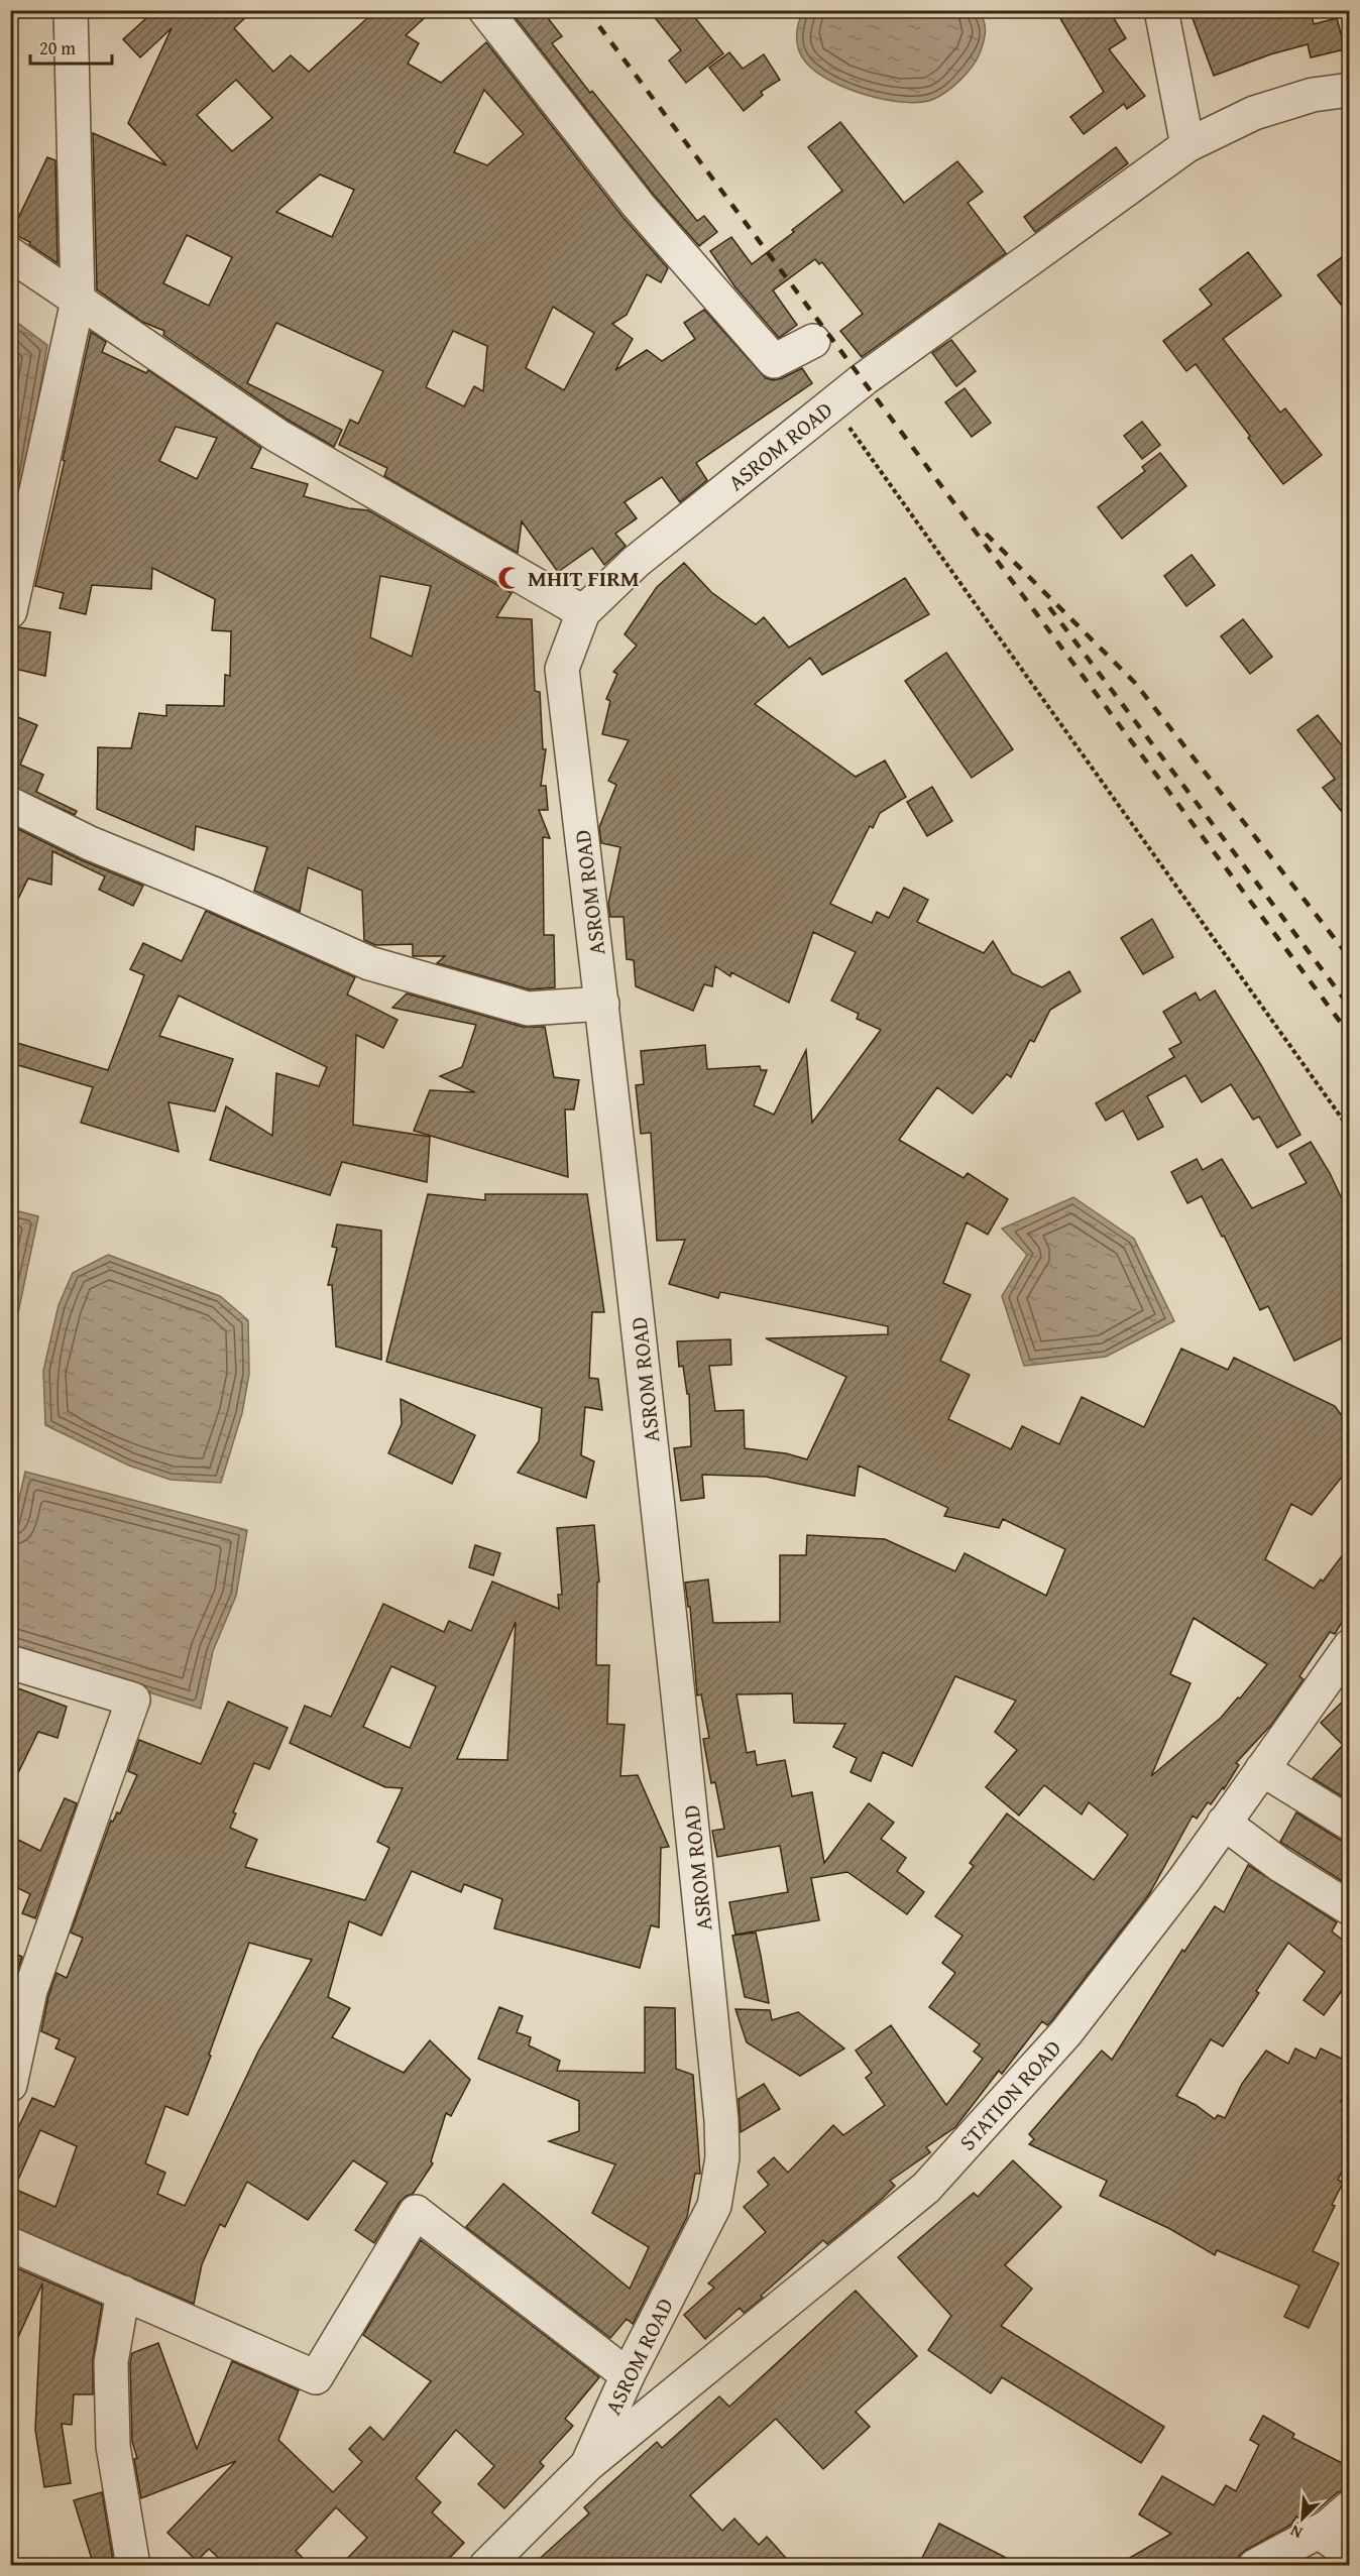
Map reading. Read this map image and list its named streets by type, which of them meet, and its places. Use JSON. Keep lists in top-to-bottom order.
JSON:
{
  "streets": {
    "street": ["ASROM ROAD", "STATION ROAD"]
  },
  "crossings": [
    ["ASROM ROAD", "STATION ROAD"]
  ],
  "places": {
    "mosque": ["MHIT FIRM"]
  },
  "scale_bar": "20 m",
  "north": "bottom left"
}
